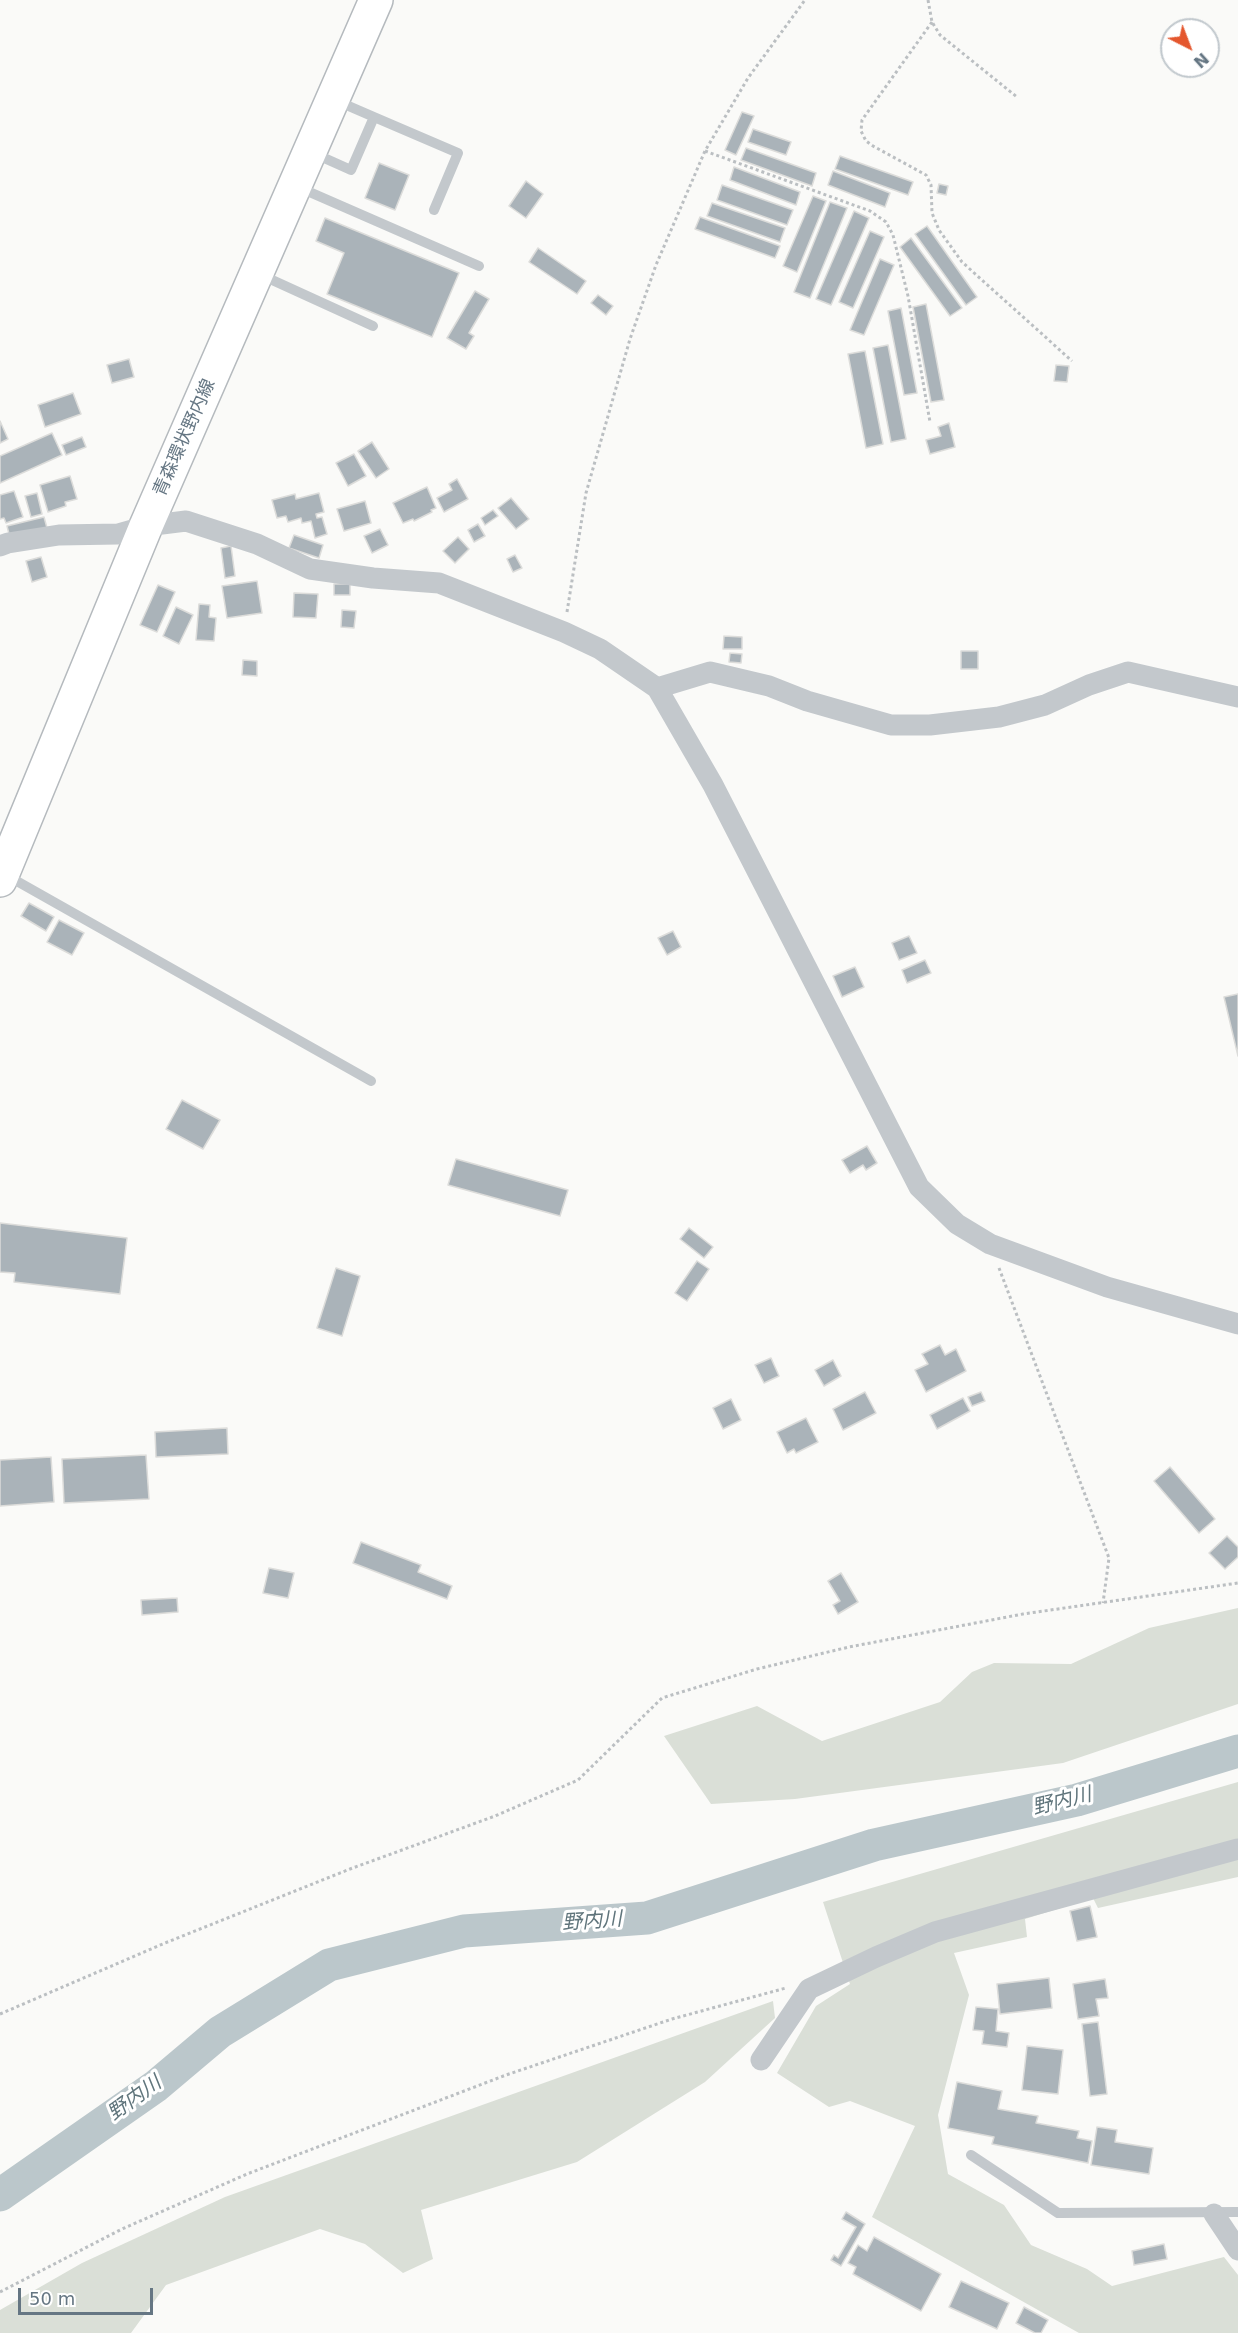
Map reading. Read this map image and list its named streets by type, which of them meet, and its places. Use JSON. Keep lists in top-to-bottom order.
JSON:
{
  "streets": {
    "main road": ["青森環状野内線"]
  },
  "water": ["野内川"],
  "scale_bar": "50 m",
  "north": "bottom right"
}
